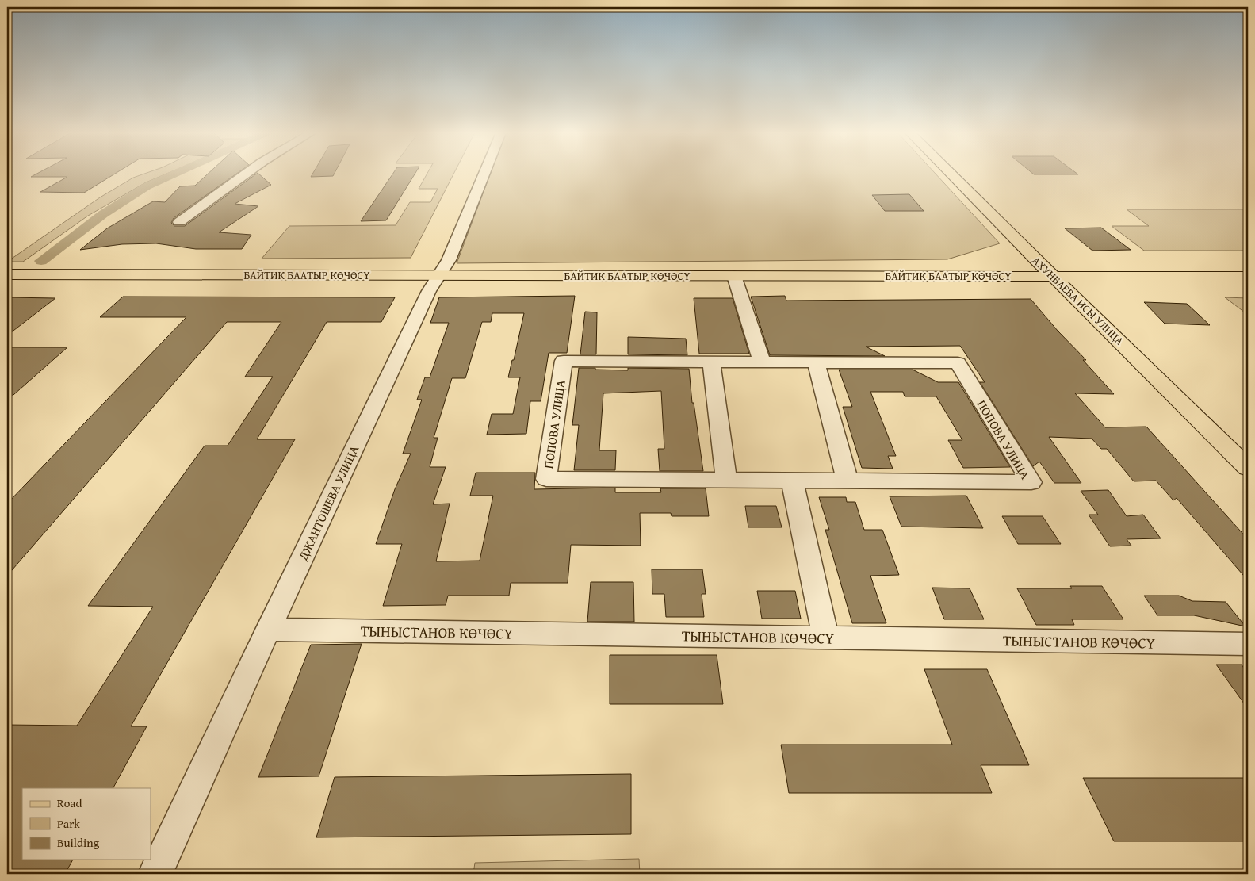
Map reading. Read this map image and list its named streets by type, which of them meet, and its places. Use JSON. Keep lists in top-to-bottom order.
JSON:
{
  "streets": {
    "main road": ["БАЙТИК БААТЫР КӨЧӨСҮ", "АХУНБАЕВА ИСЫ УЛИЦА"],
    "street": ["ПОПОВА УЛИЦА", "ДЖАНТОШЕВА УЛИЦА", "ТЫНЫСТАНОВ КӨЧӨСҮ"]
  },
  "crossings": [
    ["БАЙТИК БААТЫР КӨЧӨСҮ", "АХУНБАЕВА ИСЫ УЛИЦА"],
    ["БАЙТИК БААТЫР КӨЧӨСҮ", "ДЖАНТОШЕВА УЛИЦА"],
    ["ДЖАНТОШЕВА УЛИЦА", "ТЫНЫСТАНОВ КӨЧӨСҮ"]
  ],
  "legend": ["Road", "Park", "Building"]
}
